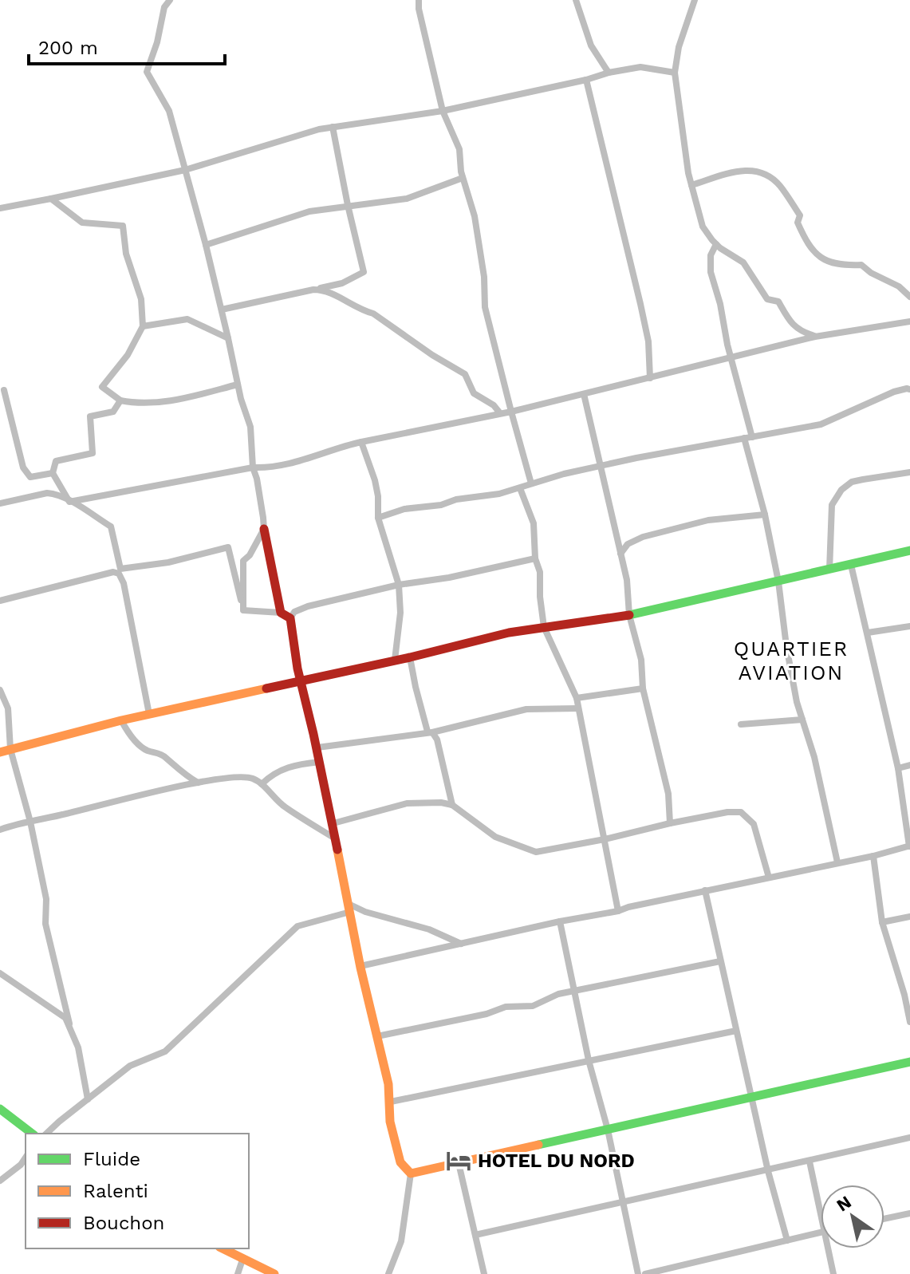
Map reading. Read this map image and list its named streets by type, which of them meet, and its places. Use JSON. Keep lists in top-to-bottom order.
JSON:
{
  "districts": ["QUARTIER AVIATION"],
  "places": {
    "hotel": ["HOTEL DU NORD"]
  },
  "legend": ["Fluide", "Ralenti", "Bouchon"],
  "scale_bar": "200 m",
  "north": "top left"
}
